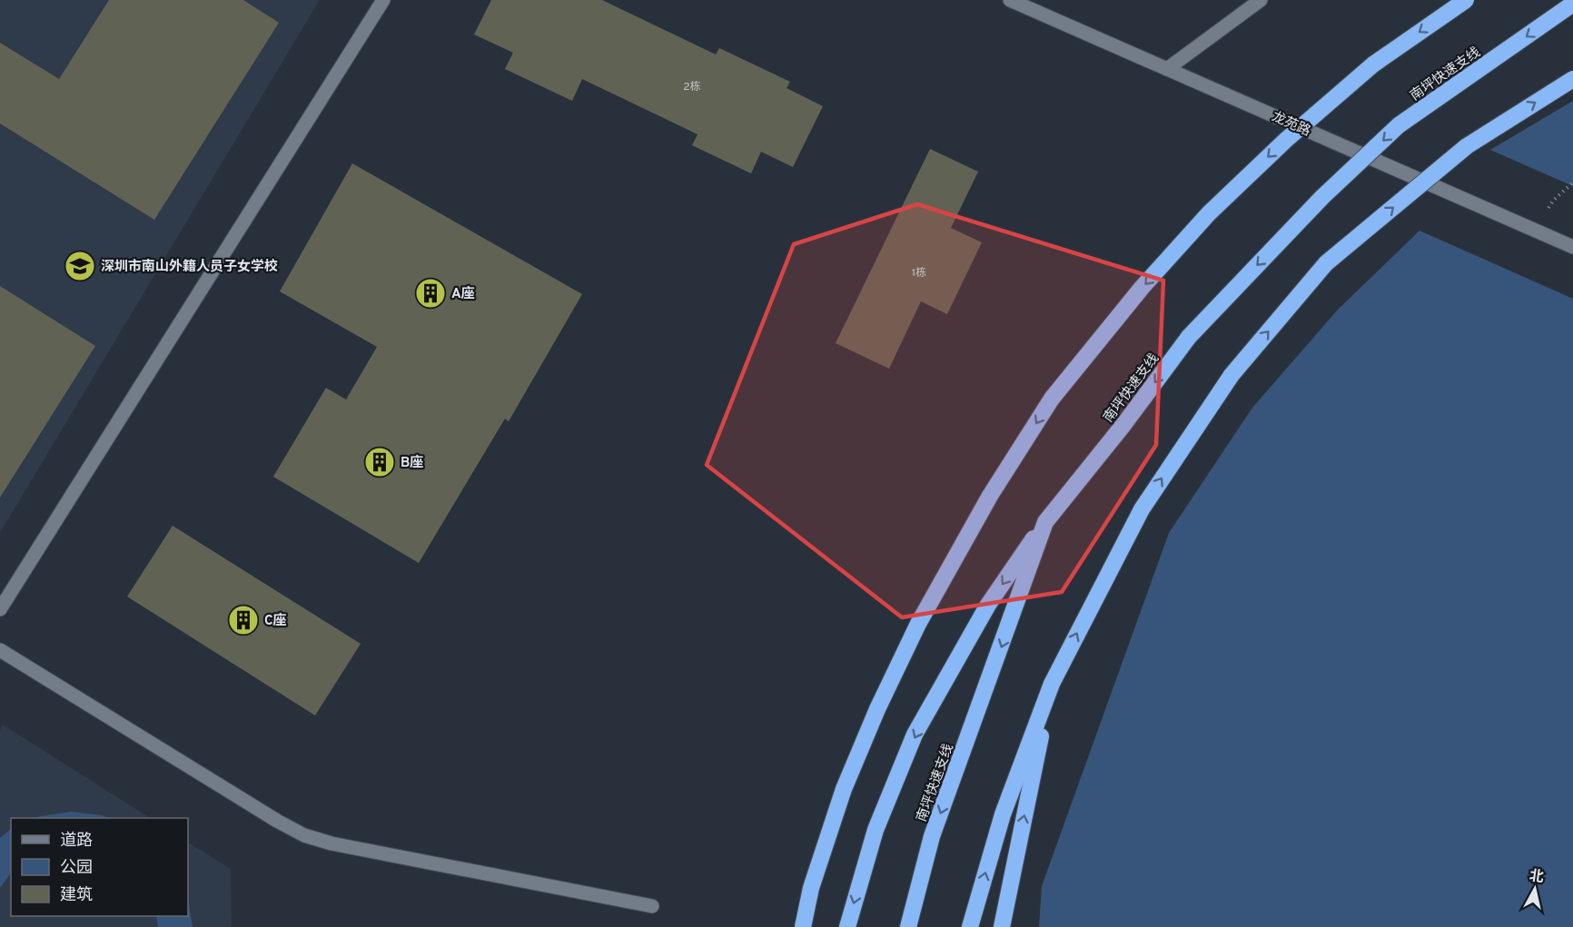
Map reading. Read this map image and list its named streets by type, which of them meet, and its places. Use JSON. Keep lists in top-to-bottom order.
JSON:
{
  "streets": {
    "highway": ["南坪快速支线"],
    "street": ["龙苑路"]
  },
  "places": {
    "school or university": ["深圳市南山外籍人员子女学校"],
    "building": ["A座", "B座", "C座"]
  },
  "house_numbers": ["2栋", "1栋"],
  "legend": ["道路", "公园", "建筑"],
  "north": "top"
}
